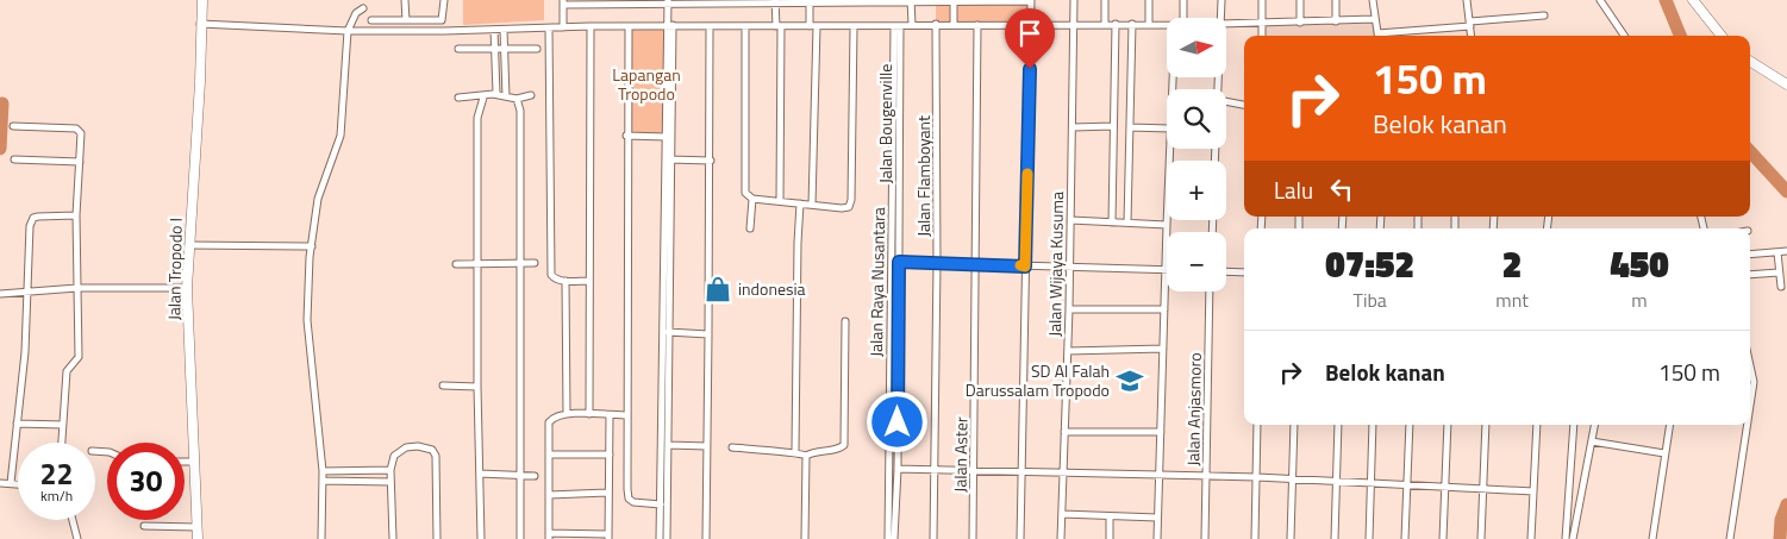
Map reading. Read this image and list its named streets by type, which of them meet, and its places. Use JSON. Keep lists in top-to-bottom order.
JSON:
{
  "streets": {
    "street": [
      "Jalan Bougenville",
      "Jalan Flamboyant",
      "Jalan Wijaya Kusuma",
      "Jalan Tropodo I",
      "Jalan Raya Nusantara",
      "Jalan Anjasmoro",
      "Jalan Aster"
    ]
  },
  "crossings": [
    ["Jalan Bougenville", "Jalan Raya Nusantara"]
  ],
  "parks": ["Lapangan Tropodo"],
  "places": {
    "shop": ["indonesia"],
    "school or university": ["SD Al Falah Darussalam Tropodo"]
  },
  "north": "right",
  "page": {
    "map_buttons": ["+", "−"],
    "turn": ["150 m", "Belok kanan"],
    "then": "Lalu",
    "eta": [
      "07:52",
      "Tiba",
      "2",
      "mnt",
      "450",
      "m"
    ],
    "list": [
      {
        "name": "Belok kanan",
        "value": "150 m"
      }
    ],
    "speed": "22 km/h",
    "limit": "30"
  }
}
